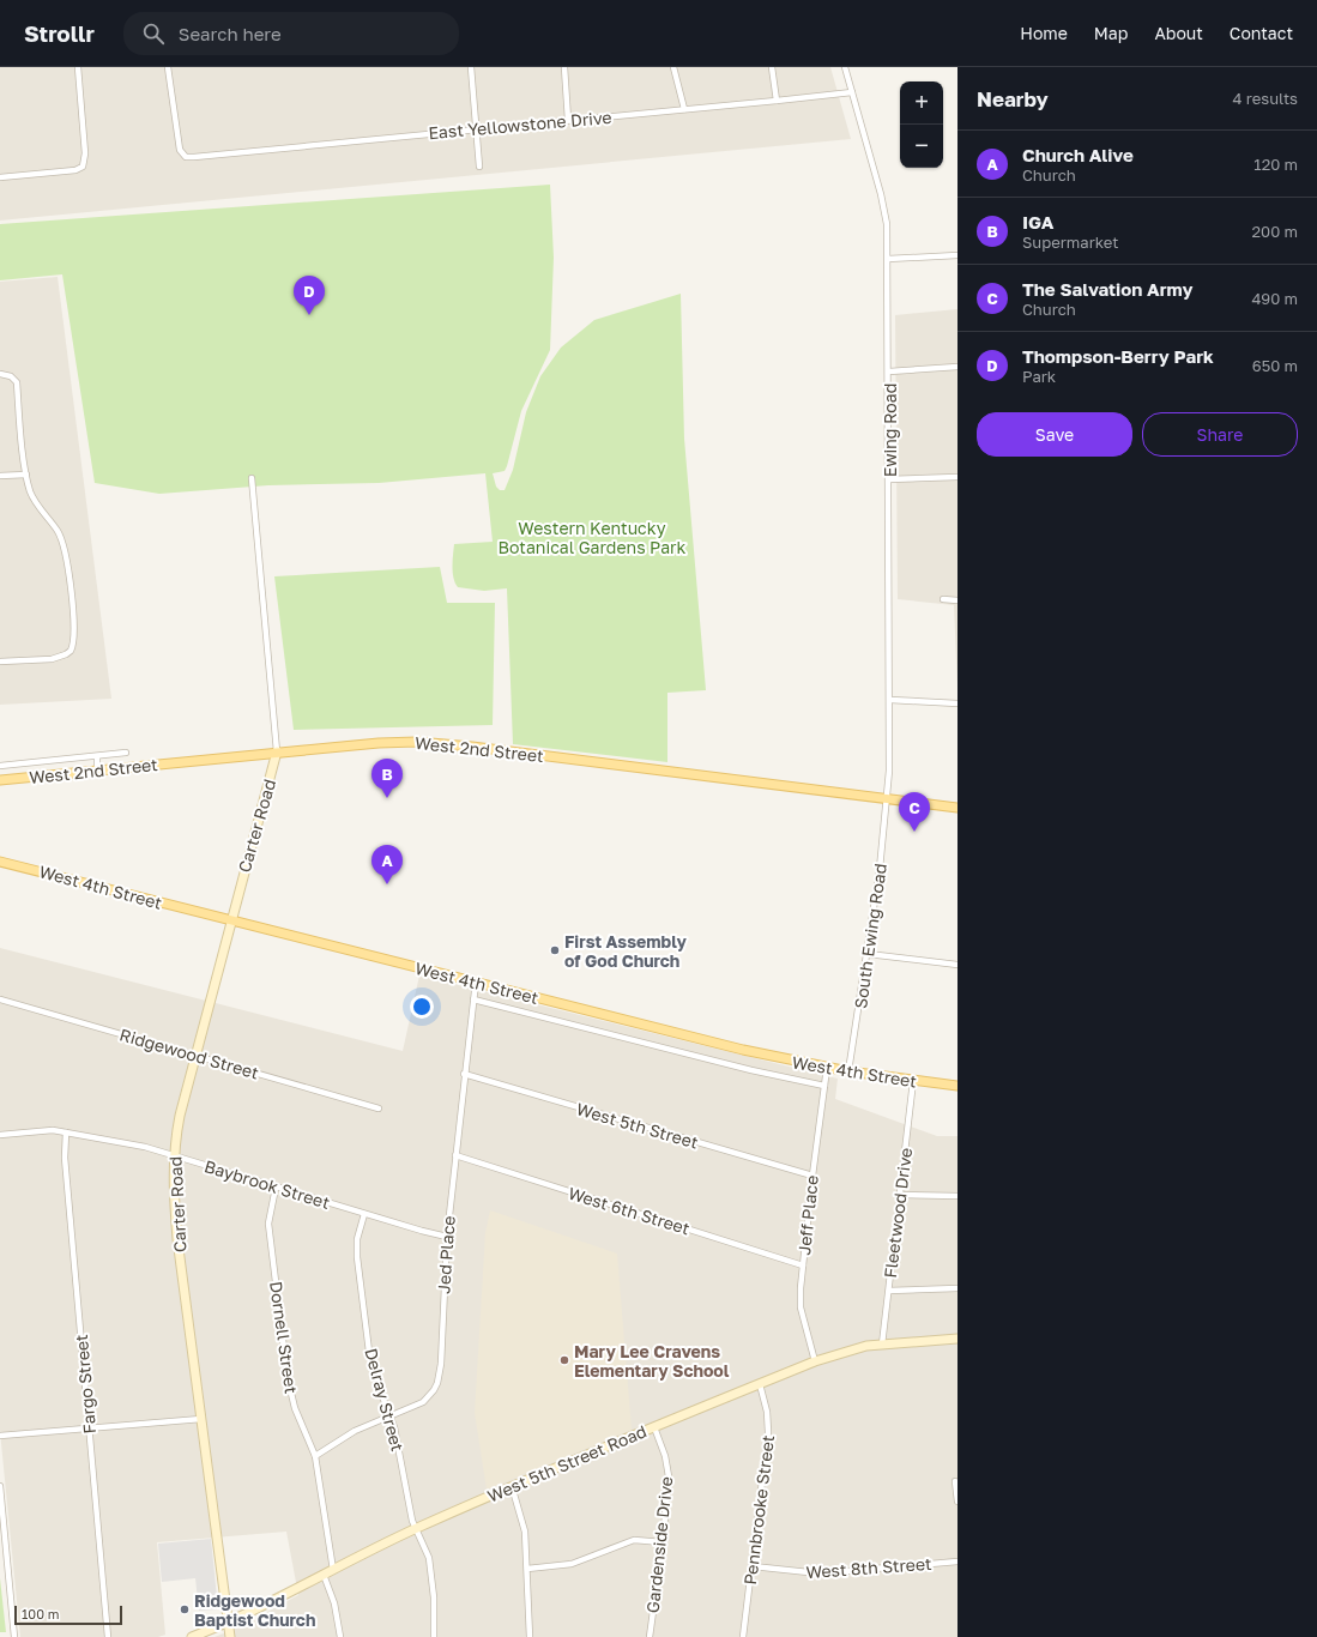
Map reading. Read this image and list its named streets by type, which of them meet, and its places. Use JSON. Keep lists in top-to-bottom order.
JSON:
{
  "streets": {
    "main road": [
      "West 2nd Street",
      "Carter Road",
      "West 4th Street",
      "West 5th Street Road"
    ],
    "street": [
      "East Yellowstone Drive",
      "Ewing Road",
      "South Ewing Road",
      "Ridgewood Street",
      "West 5th Street",
      "Baybrook Street",
      "West 6th Street",
      "Fleetwood Drive",
      "Jeff Place",
      "Jed Place",
      "Dornell Street",
      "Fargo Street",
      "Delray Street",
      "Pennbrooke Street",
      "Gardenside Drive",
      "West 8th Street"
    ]
  },
  "crossings": [
    ["East Yellowstone Drive", "Ewing Road"],
    ["Ewing Road", "West 2nd Street"],
    ["Ewing Road", "South Ewing Road"],
    ["West 2nd Street", "Carter Road"],
    ["West 2nd Street", "South Ewing Road"],
    ["Carter Road", "West 4th Street"],
    ["Carter Road", "Ridgewood Street"],
    ["Carter Road", "Baybrook Street"],
    ["Carter Road", "West 5th Street Road"],
    ["West 4th Street", "South Ewing Road"],
    ["West 4th Street", "Fleetwood Drive"],
    ["West 4th Street", "Jeff Place"],
    ["West 4th Street", "Jed Place"],
    ["West 5th Street", "Jeff Place"],
    ["West 5th Street", "Jed Place"],
    ["Baybrook Street", "Jed Place"],
    ["Baybrook Street", "Dornell Street"],
    ["Baybrook Street", "Fargo Street"],
    ["Baybrook Street", "Delray Street"],
    ["West 6th Street", "Jeff Place"],
    ["West 6th Street", "Jed Place"],
    ["Fleetwood Drive", "West 5th Street Road"],
    ["Jeff Place", "West 5th Street Road"],
    ["Jed Place", "Dornell Street"],
    ["Jed Place", "Delray Street"],
    ["Dornell Street", "West 5th Street Road"],
    ["Delray Street", "West 5th Street Road"],
    ["West 5th Street Road", "Pennbrooke Street"],
    ["West 5th Street Road", "Gardenside Drive"],
    ["Pennbrooke Street", "West 8th Street"]
  ],
  "parks": ["Western Kentucky Botanical Gardens Park"],
  "places": ["First Assembly of God Church", "Mary Lee Cravens Elementary School", "Ridgewood Baptist Church"],
  "scale_bar": "100 m",
  "page": {
    "header": "Strollr",
    "search": "Search here",
    "nav": [
      "Home",
      "Map",
      "About",
      "Contact"
    ],
    "heading": ["Nearby", "4 results"],
    "map_buttons": ["+", "−"],
    "list": [
      {
        "mark": "A",
        "name": "Church Alive",
        "note": "Church",
        "value": "120 m"
      },
      {
        "mark": "B",
        "name": "IGA",
        "note": "Supermarket",
        "value": "200 m"
      },
      {
        "mark": "C",
        "name": "The Salvation Army",
        "note": "Church",
        "value": "490 m"
      },
      {
        "mark": "D",
        "name": "Thompson-Berry Park",
        "note": "Park",
        "value": "650 m"
      }
    ],
    "pins": [
      "D",
      "B",
      "C",
      "A"
    ],
    "buttons": ["Save", "Share"],
    "scale": "100 m"
  }
}
